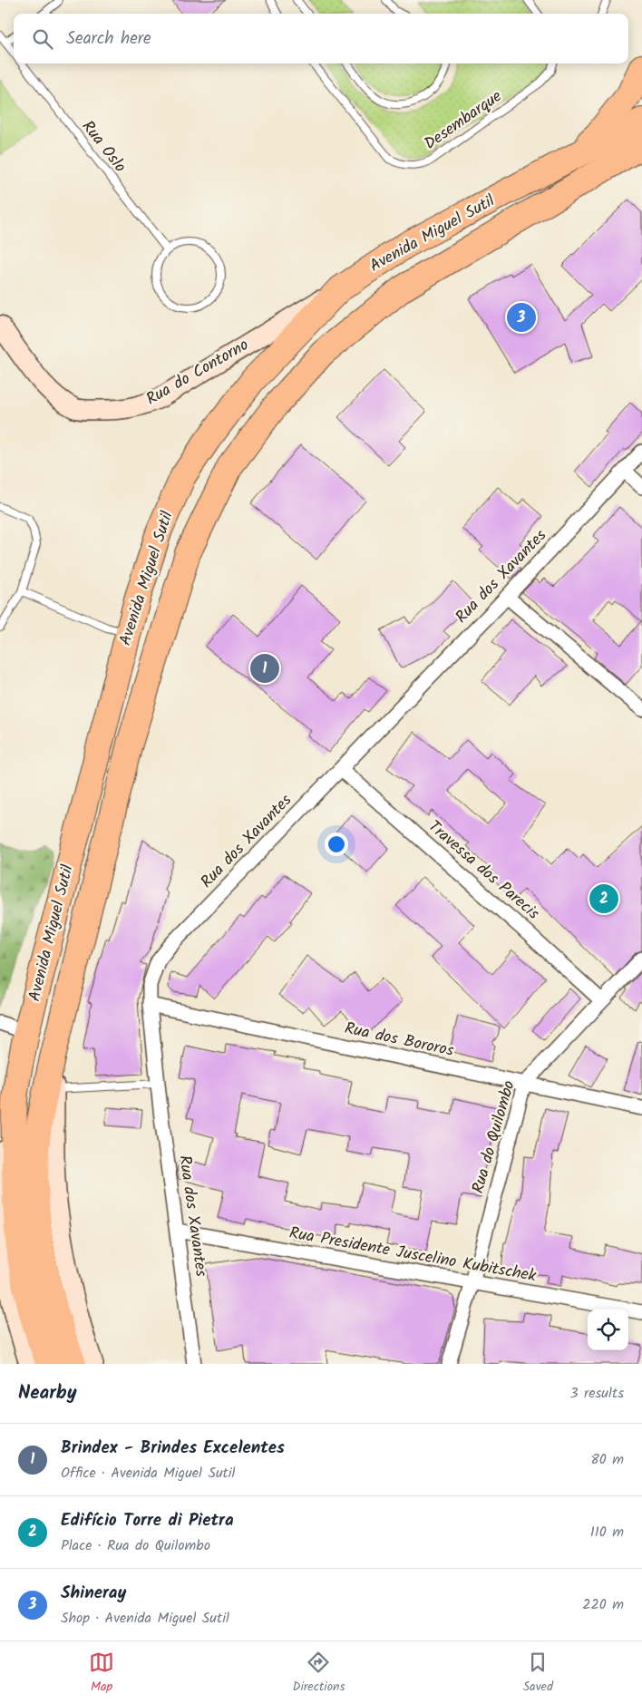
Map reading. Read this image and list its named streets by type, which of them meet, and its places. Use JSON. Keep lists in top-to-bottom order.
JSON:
{
  "streets": {
    "highway": ["Avenida Miguel Sutil"],
    "main road": ["Rua do Contorno"],
    "street": [
      "Rua dos Xavantes",
      "Travessa dos Parecis",
      "Rua dos Bororos",
      "Rua do Quilombo",
      "Rua Presidente Juscelino Kubitschek"
    ],
    "lane": ["Desembarque", "Rua Oslo"]
  },
  "crossings": [
    ["Avenida Miguel Sutil", "Rua do Contorno"],
    ["Rua dos Xavantes", "Travessa dos Parecis"],
    ["Rua dos Xavantes", "Rua dos Bororos"],
    ["Rua dos Xavantes", "Rua Presidente Juscelino Kubitschek"],
    ["Travessa dos Parecis", "Rua do Quilombo"],
    ["Rua dos Bororos", "Rua do Quilombo"],
    ["Rua do Quilombo", "Rua Presidente Juscelino Kubitschek"]
  ],
  "page": {
    "search": "Search here",
    "pins": ["3", "1", "2"],
    "heading": ["Nearby", "3 results"],
    "list": [
      {
        "mark": "1",
        "name": "Brindex - Brindes Excelentes",
        "note": "Office · Avenida Miguel Sutil",
        "value": "80 m"
      },
      {
        "mark": "2",
        "name": "Edifício Torre di Pietra",
        "note": "Place · Rua do Quilombo",
        "value": "110 m"
      },
      {
        "mark": "3",
        "name": "Shineray",
        "note": "Shop · Avenida Miguel Sutil",
        "value": "220 m"
      }
    ],
    "nav": ["Map", "Directions", "Saved"]
  }
}
